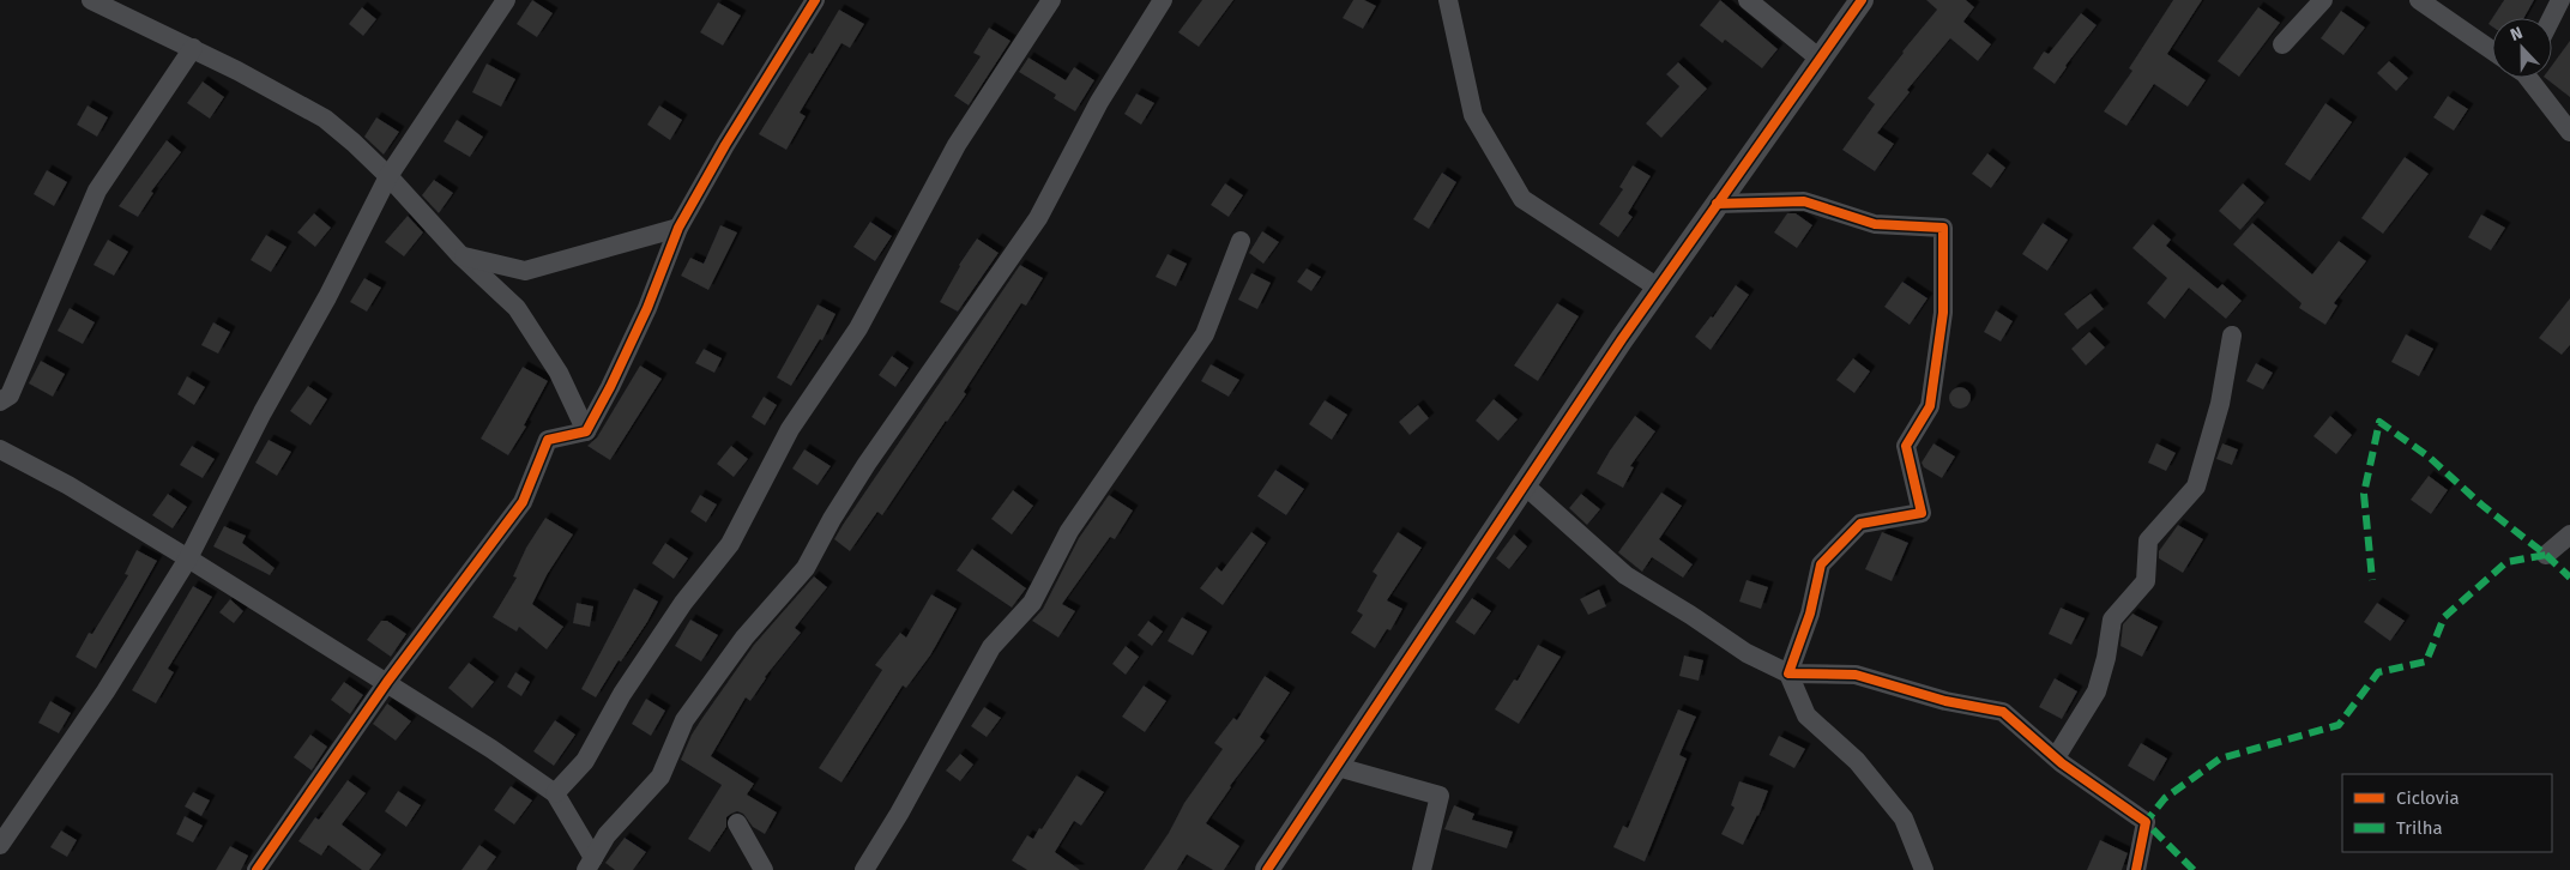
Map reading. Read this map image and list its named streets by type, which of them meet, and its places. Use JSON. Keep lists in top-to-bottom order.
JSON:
{
  "legend": ["Ciclovia", "Trilha"],
  "north": "top"
}
